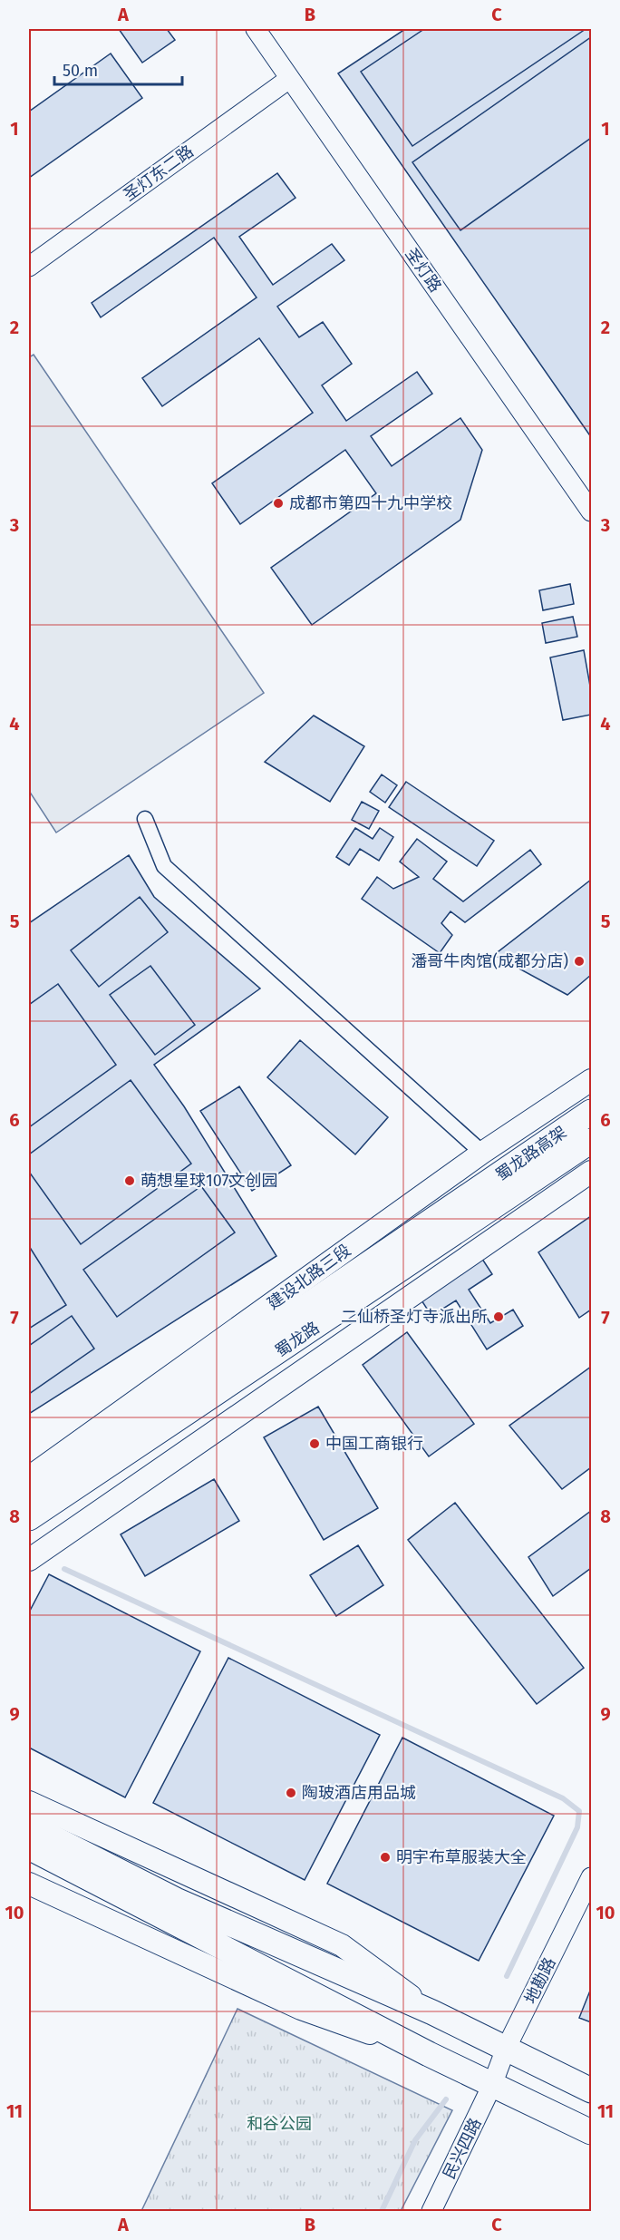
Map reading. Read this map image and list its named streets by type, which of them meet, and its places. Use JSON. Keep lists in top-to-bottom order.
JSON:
{
  "streets": {
    "main road": ["蜀龙路高架", "建设北路三段", "蜀龙路"],
    "street": [
      "圣灯东二路",
      "圣灯路",
      "地勘路",
      "民兴四路"
    ]
  },
  "crossings": [
    ["圣灯东二路", "圣灯路"],
    ["蜀龙路高架", "蜀龙路"],
    ["地勘路", "民兴四路"]
  ],
  "parks": ["和谷公园"],
  "places": [
    "成都市第四十九中学校",
    "潘哥牛肉馆(成都分店)",
    "萌想星球107文创园",
    "二仙桥圣灯寺派出所",
    "中国工商银行",
    "陶玻酒店用品城",
    "明宇布草服装大全"
  ],
  "scale_bar": "50 m",
  "grid": {
    "columns": ["A", "B", "C"],
    "rows": [
      "1",
      "2",
      "3",
      "4",
      "5",
      "6",
      "7",
      "8",
      "9",
      "10",
      "11"
    ]
  }
}
